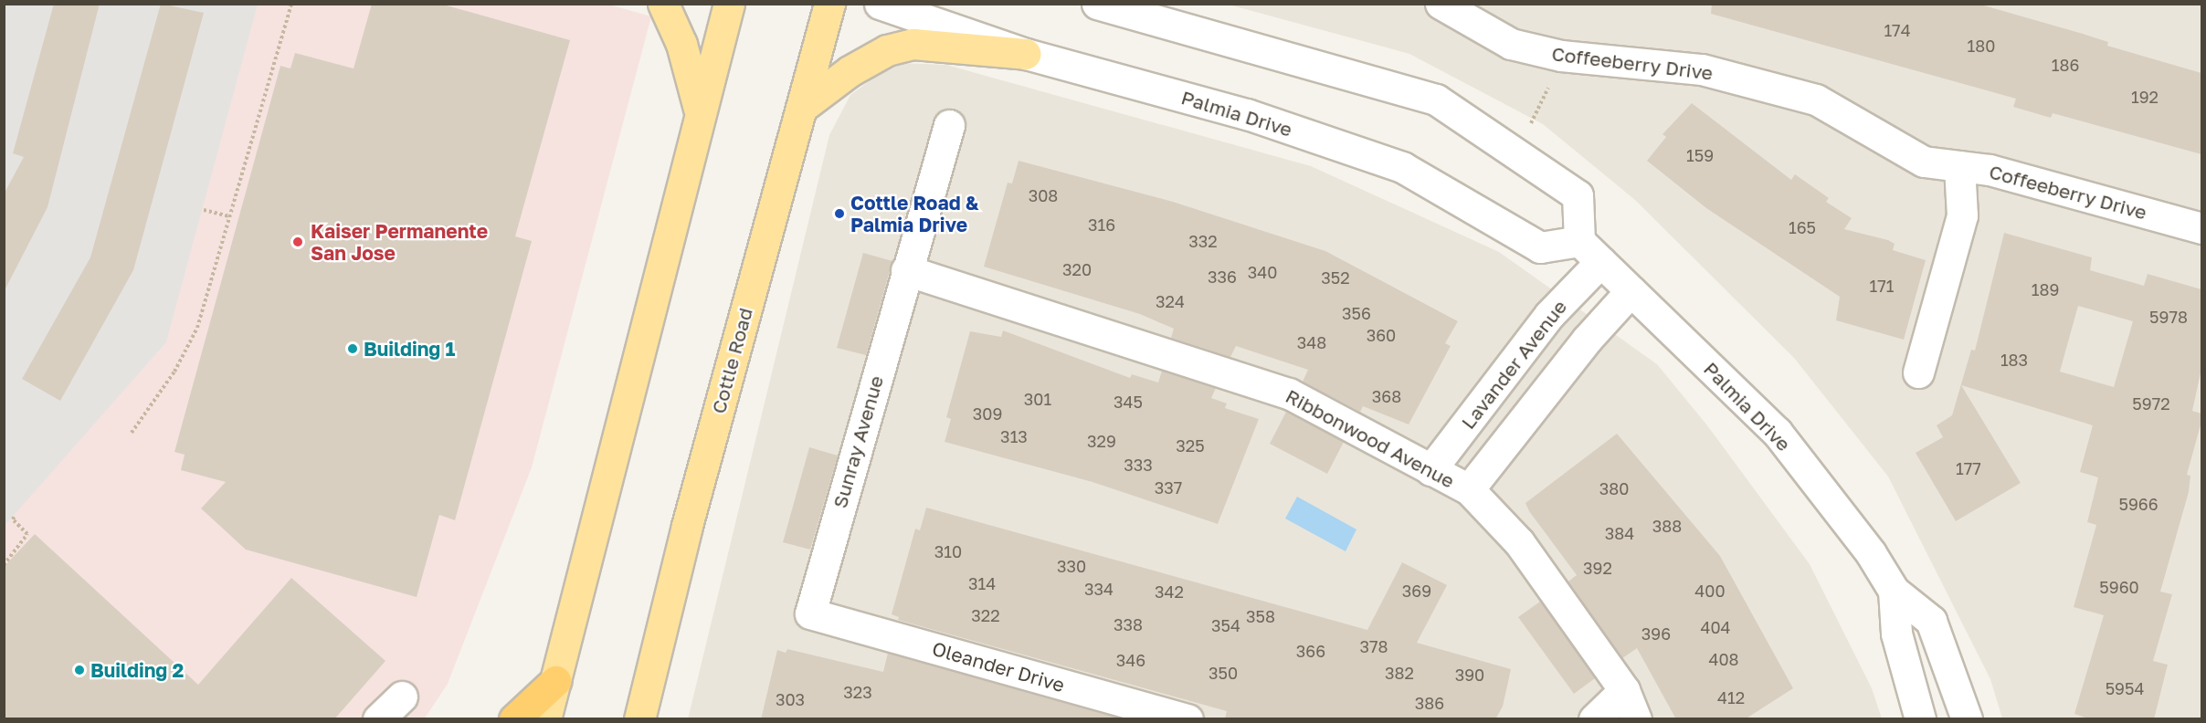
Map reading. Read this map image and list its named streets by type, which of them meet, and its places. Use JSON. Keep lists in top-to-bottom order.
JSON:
{
  "streets": {
    "main road": ["Cottle Road"],
    "street": [
      "Coffeeberry Drive",
      "Palmia Drive",
      "Lavander Avenue",
      "Ribbonwood Avenue",
      "Sunray Avenue",
      "Oleander Drive"
    ]
  },
  "crossings": [
    ["Palmia Drive", "Lavander Avenue"],
    ["Lavander Avenue", "Ribbonwood Avenue"],
    ["Ribbonwood Avenue", "Sunray Avenue"],
    ["Sunray Avenue", "Oleander Drive"]
  ],
  "places": [
    "Cottle Road & Palmia Drive",
    "Kaiser Permanente San Jose",
    "Building 1",
    "Building 2"
  ],
  "house_numbers": [
    "174",
    "180",
    "186",
    "192",
    "159",
    "308",
    "316",
    "165",
    "332",
    "320",
    "340",
    "336",
    "352",
    "171",
    "189",
    "324",
    "356",
    "5978",
    "360",
    "348",
    "183",
    "368",
    "301",
    "345",
    "5972",
    "309",
    "313",
    "329",
    "325",
    "333",
    "177",
    "337",
    "380",
    "5966",
    "388",
    "384",
    "310",
    "330",
    "392",
    "314",
    "5960",
    "334",
    "369",
    "400",
    "342",
    "322",
    "358",
    "338",
    "354",
    "404",
    "396",
    "378",
    "366",
    "408",
    "346",
    "350",
    "382",
    "390",
    "5954",
    "323",
    "412",
    "303",
    "386"
  ]
}
